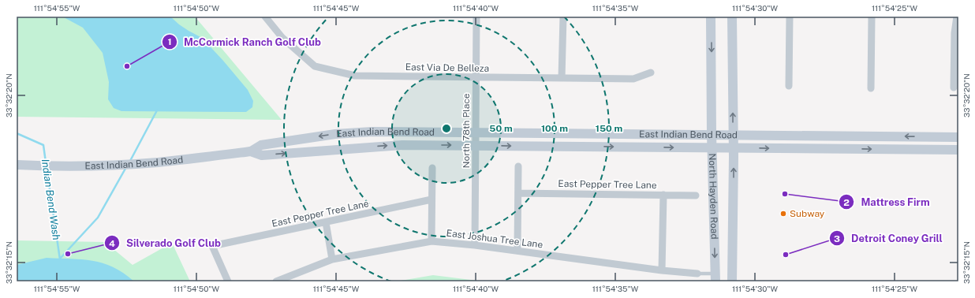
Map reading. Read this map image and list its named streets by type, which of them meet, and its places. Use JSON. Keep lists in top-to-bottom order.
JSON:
{
  "streets": {
    "main road": ["East Indian Bend Road", "North Hayden Road"],
    "street": [
      "East Via De Belleza",
      "North 78th Place",
      "East Pepper Tree Lane",
      "East Joshua Tree Lane"
    ]
  },
  "crossings": [
    ["East Via De Belleza", "North 78th Place"],
    ["North 78th Place", "East Indian Bend Road"],
    ["North 78th Place", "East Joshua Tree Lane"],
    ["East Indian Bend Road", "North Hayden Road"],
    ["North Hayden Road", "East Joshua Tree Lane"]
  ],
  "water": ["Indian Bend Wash"],
  "places": [
    "McCormick Ranch Golf Club",
    "Mattress Firm",
    "Subway",
    "Silverado Golf Club",
    "Detroit Coney Grill"
  ],
  "coordinates": [
    "111°54'55\"W",
    "111°54'50\"W",
    "111°54'45\"W",
    "111°54'40\"W",
    "111°54'35\"W",
    "111°54'30\"W",
    "111°54'25\"W",
    "33°32'20\"N",
    "33°32'15\"N"
  ],
  "rings": ["50 m", "100 m", "150 m"]
}
